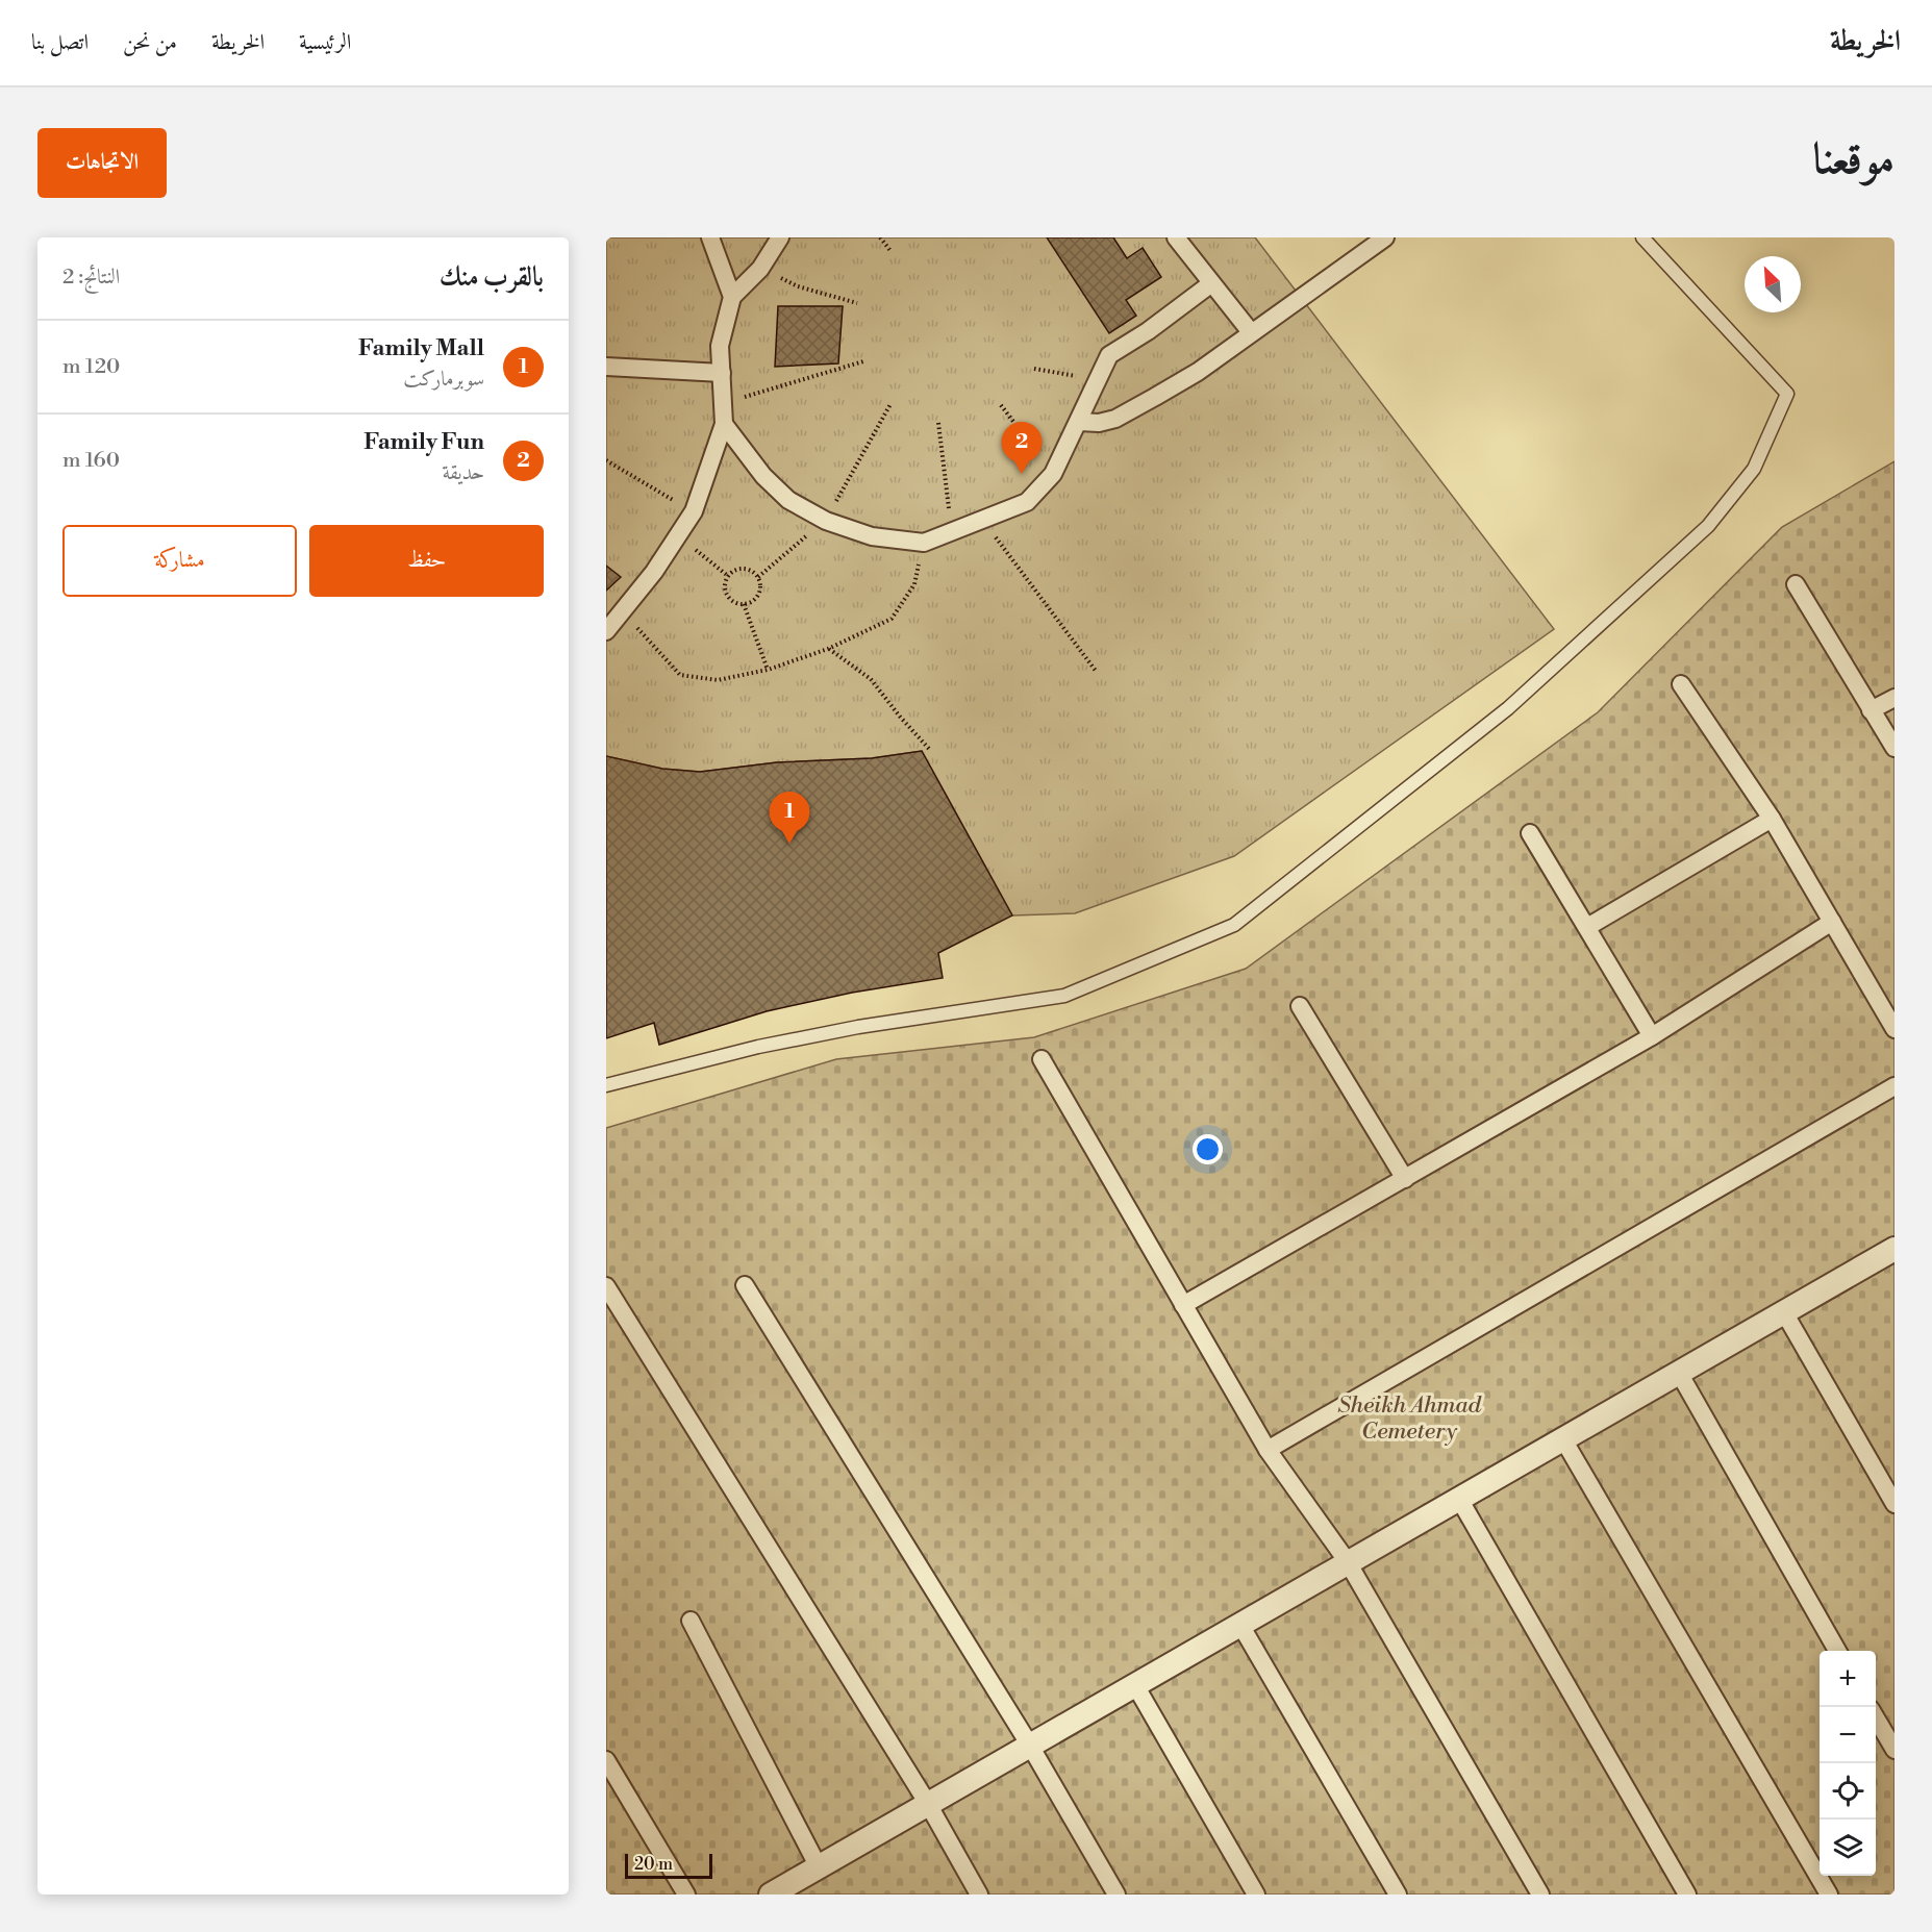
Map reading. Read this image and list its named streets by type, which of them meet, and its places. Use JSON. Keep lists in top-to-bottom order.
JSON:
{
  "parks": ["Sheikh Ahmad Cemetery"],
  "scale_bar": "20 m",
  "north": "top left",
  "page": {
    "header": "الخريطة",
    "nav": [
      "الرئيسية",
      "الخريطة",
      "من نحن",
      "اتصل بنا"
    ],
    "title": "موقعنا",
    "buttons": [
      "الاتجاهات",
      ["حفظ", "مشاركة"]
    ],
    "heading": ["بالقرب منك", "النتائج: 2"],
    "list": [
      {
        "mark": "1",
        "name": "Family Mall",
        "note": "سوبرماركت",
        "value": "120 m"
      },
      {
        "mark": "2",
        "name": "Family Fun",
        "note": "حديقة",
        "value": "160 m"
      }
    ],
    "pins": ["2", "1"],
    "map_buttons": ["+", "−"],
    "scale": "20 m"
  }
}
